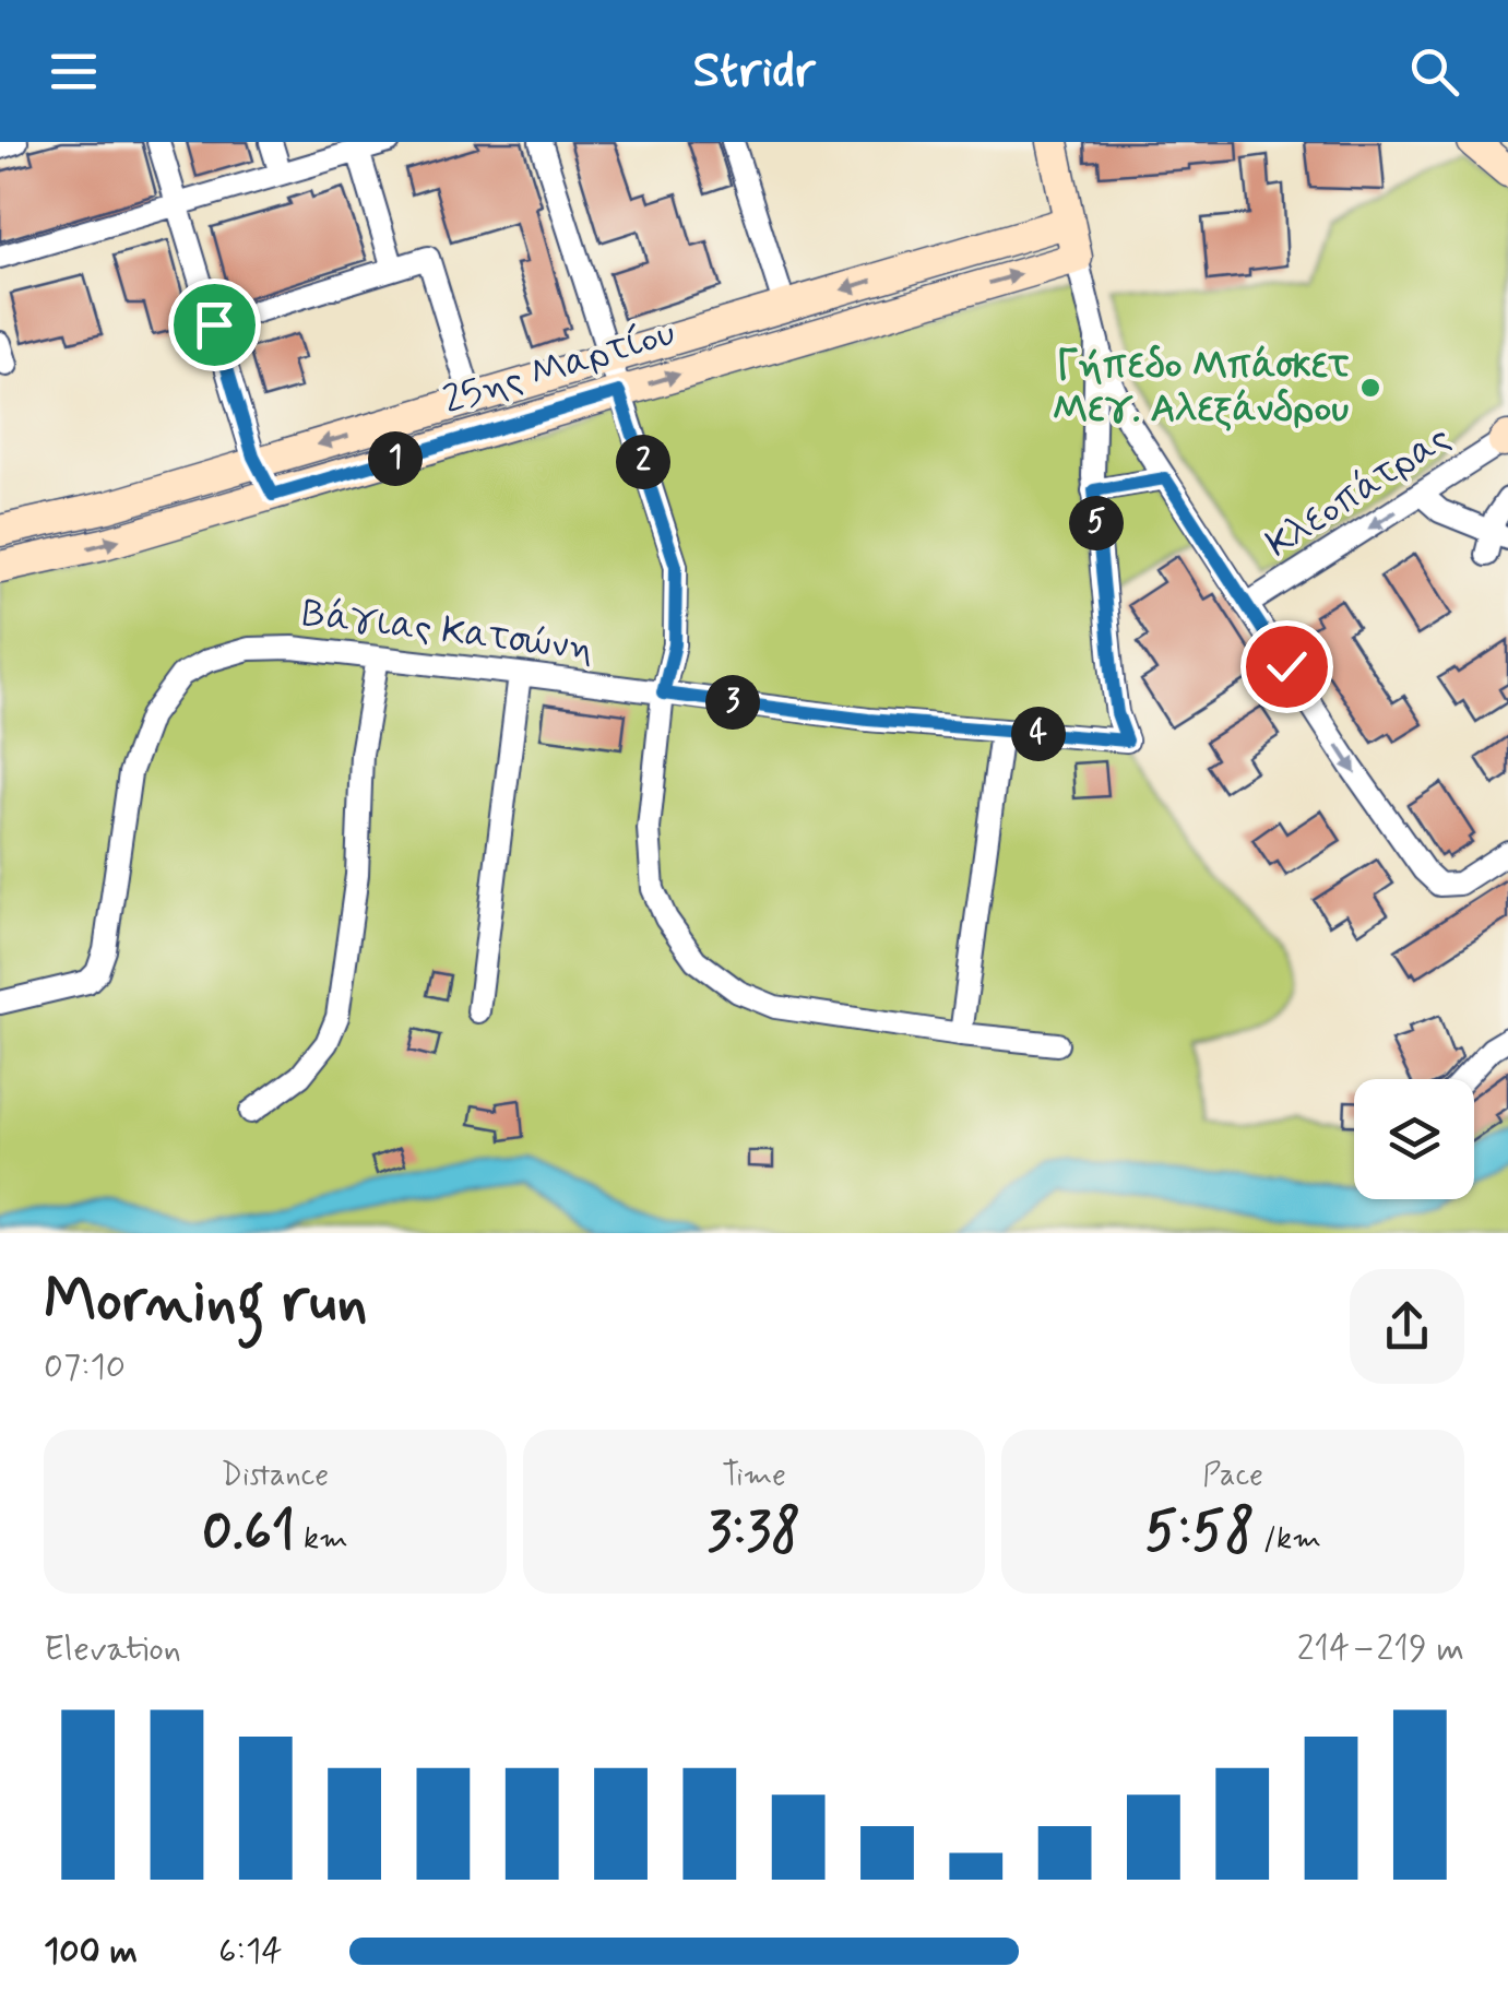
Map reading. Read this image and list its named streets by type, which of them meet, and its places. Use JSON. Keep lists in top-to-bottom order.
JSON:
{
  "streets": {
    "street": ["25ης Μαρτίου", "Κλεοπάτρας", "Βάγιας Κατσώνη"]
  },
  "one_way": ["Κλεοπάτρας"],
  "places": ["Γήπεδο Μπάσκετ Μεγ. Αλεξάνδρου"],
  "page": {
    "header": "Stridr",
    "pins": [
      "1",
      "2",
      "5",
      "3",
      "4"
    ],
    "heading": ["Morning run", "07:10"],
    "stats": [
      ["Distance", "0.61 km"],
      ["Time", "3:38"],
      ["Pace", "5:58 /km"]
    ],
    "chart": ["Elevation", "214–219 m"],
    "list": [
      {
        "name": "100 m",
        "note": "6:14"
      }
    ]
  }
}
